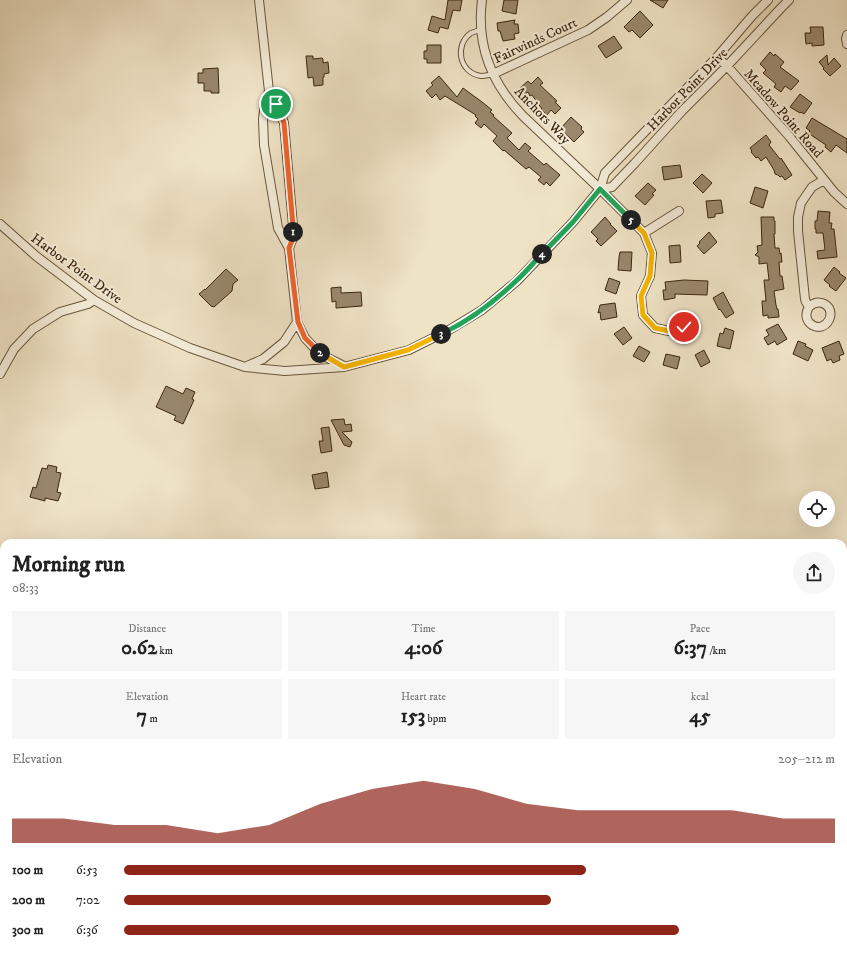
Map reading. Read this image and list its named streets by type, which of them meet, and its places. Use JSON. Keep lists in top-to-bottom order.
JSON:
{
  "streets": {
    "street": [
      "Fairwinds Court",
      "Harbor Point Drive",
      "Meadow Point Road",
      "Anchors Way"
    ]
  },
  "crossings": [
    ["Fairwinds Court", "Anchors Way"],
    ["Harbor Point Drive", "Meadow Point Road"],
    ["Harbor Point Drive", "Anchors Way"]
  ],
  "page": {
    "pins": [
      "5",
      "1",
      "4",
      "3",
      "2"
    ],
    "heading": ["Morning run", "08:33"],
    "stats": [
      ["Distance", "0.62 km"],
      ["Time", "4:06"],
      ["Pace", "6:37 /km"],
      ["Elevation", "7 m"],
      ["Heart rate", "153 bpm"],
      ["kcal", "45"]
    ],
    "chart": ["Elevation", "205–212 m"],
    "list": [
      {
        "name": "100 m",
        "note": "6:53"
      },
      {
        "name": "200 m",
        "note": "7:02"
      },
      {
        "name": "300 m",
        "note": "6:36"
      }
    ]
  }
}
